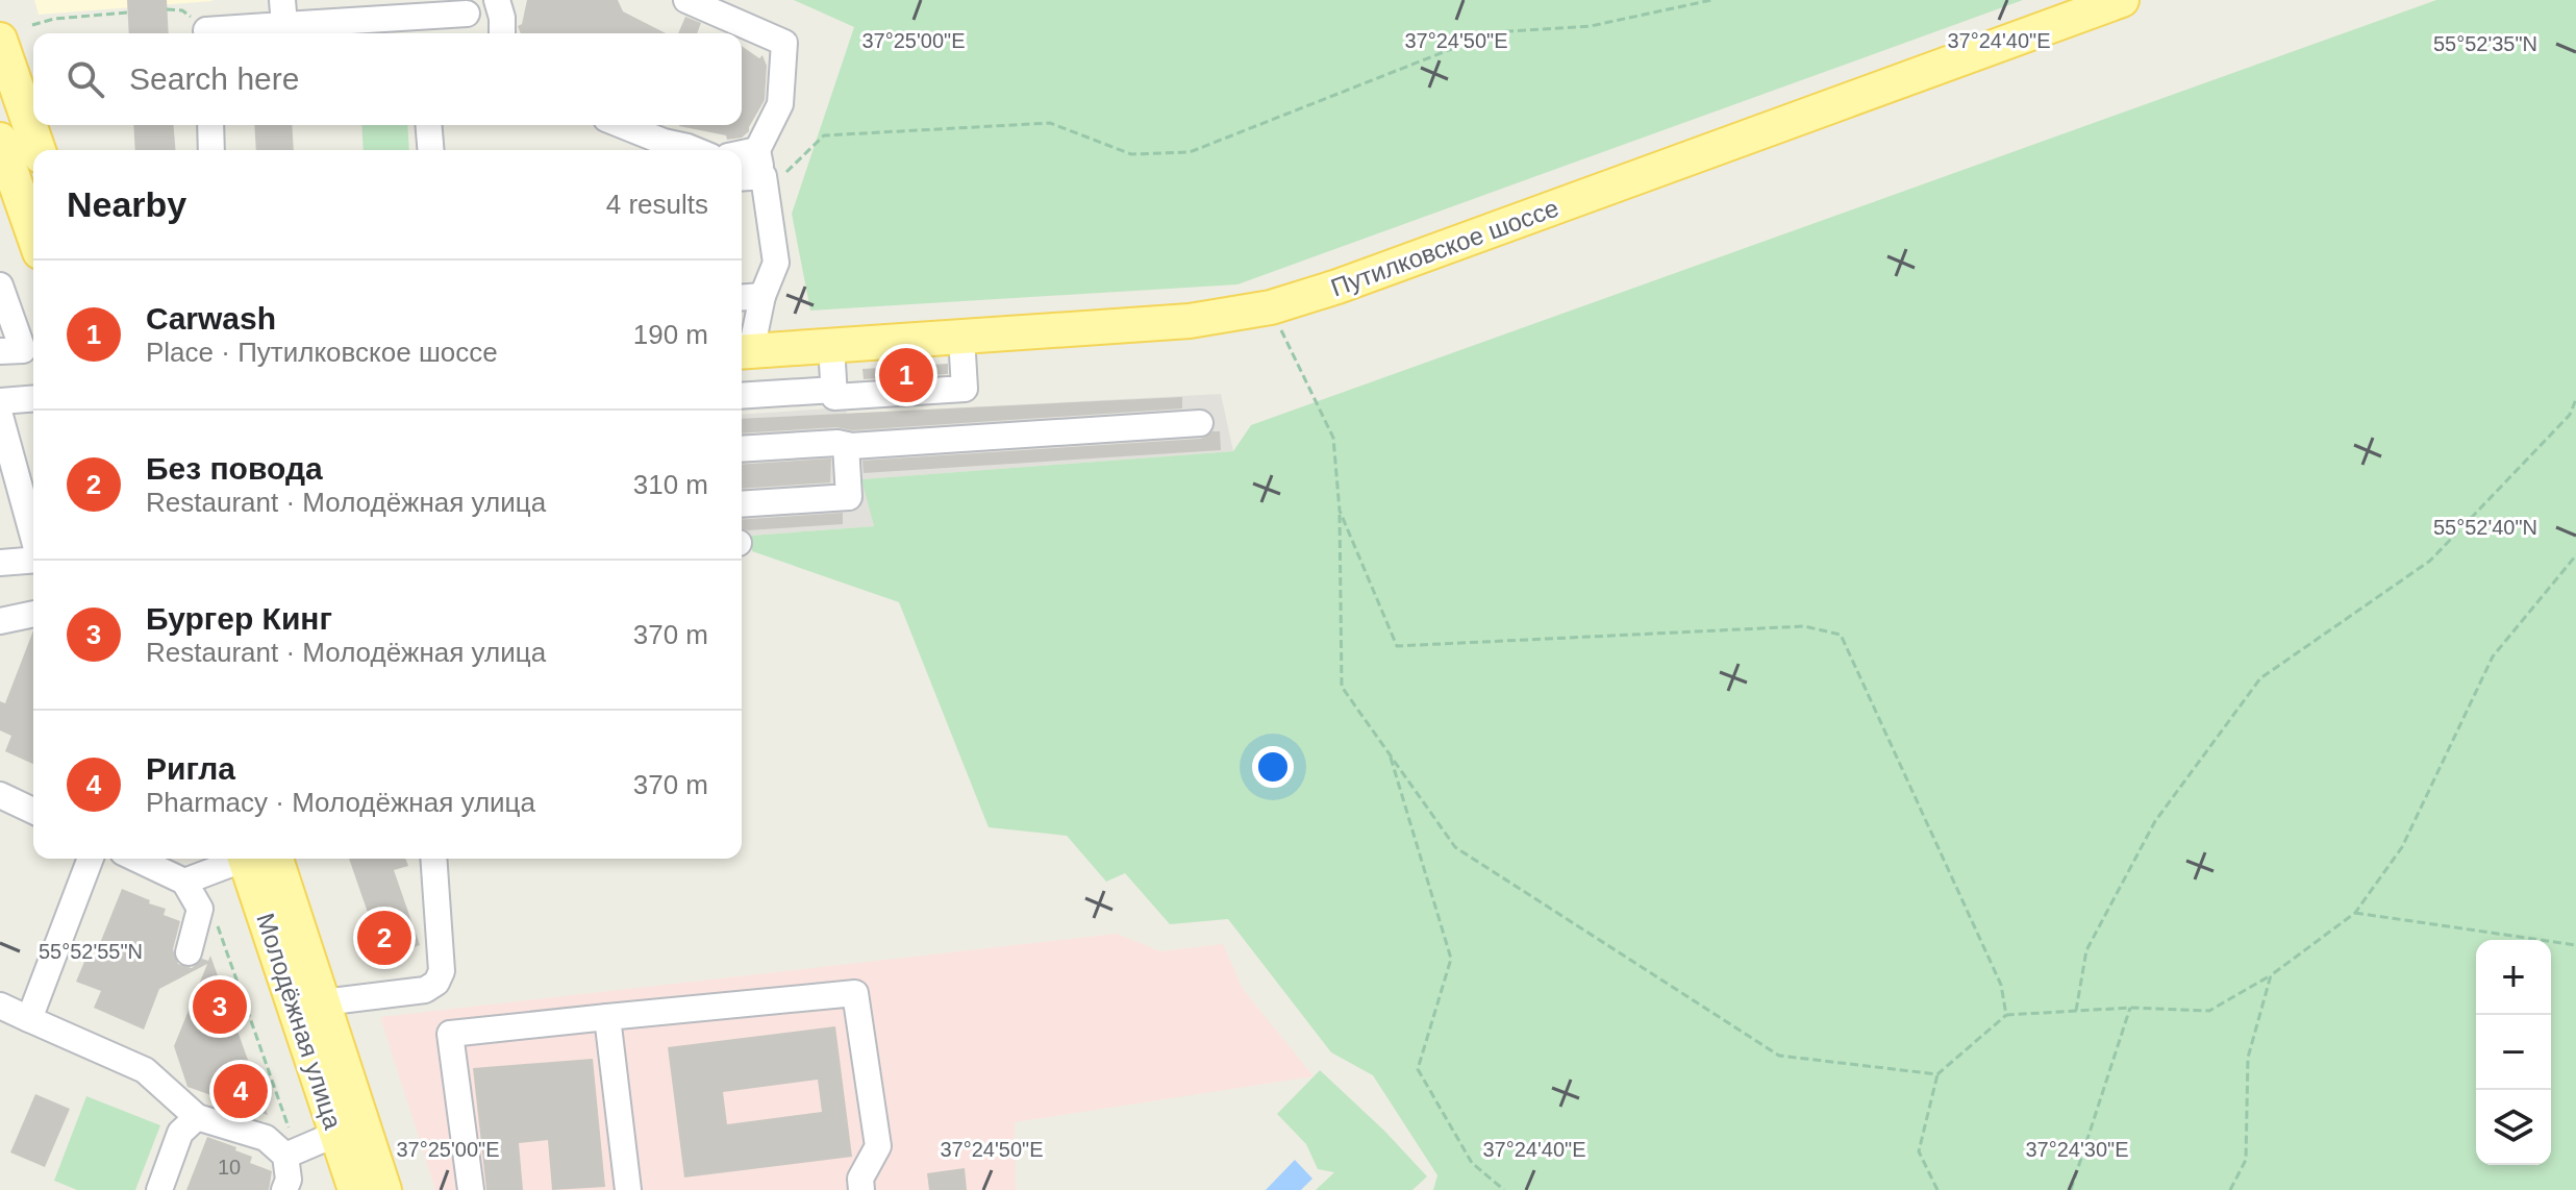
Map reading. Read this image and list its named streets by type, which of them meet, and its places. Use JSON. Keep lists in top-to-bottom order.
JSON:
{
  "streets": {
    "main road": ["Путилковское шоссе", "Молодёжная улица"]
  },
  "house_numbers": ["10"],
  "page": {
    "search": "Search here",
    "heading": ["Nearby", "4 results"],
    "list": [
      {
        "mark": "1",
        "name": "Carwash",
        "note": "Place · Путилковское шоссе",
        "value": "190 m"
      },
      {
        "mark": "2",
        "name": "Без повода",
        "note": "Restaurant · Молодёжная улица",
        "value": "310 m"
      },
      {
        "mark": "3",
        "name": "Бургер Кинг",
        "note": "Restaurant · Молодёжная улица",
        "value": "370 m"
      },
      {
        "mark": "4",
        "name": "Ригла",
        "note": "Pharmacy · Молодёжная улица",
        "value": "370 m"
      }
    ],
    "pins": [
      "1",
      "2",
      "3",
      "4"
    ],
    "map_buttons": ["+", "−"]
  },
  "coordinates": [
    "37°25'00\"E",
    "37°24'50\"E",
    "37°24'40\"E",
    "55°52'35\"N",
    "55°52'40\"N",
    "55°52'55\"N",
    "37°24'30\"E"
  ]
}
